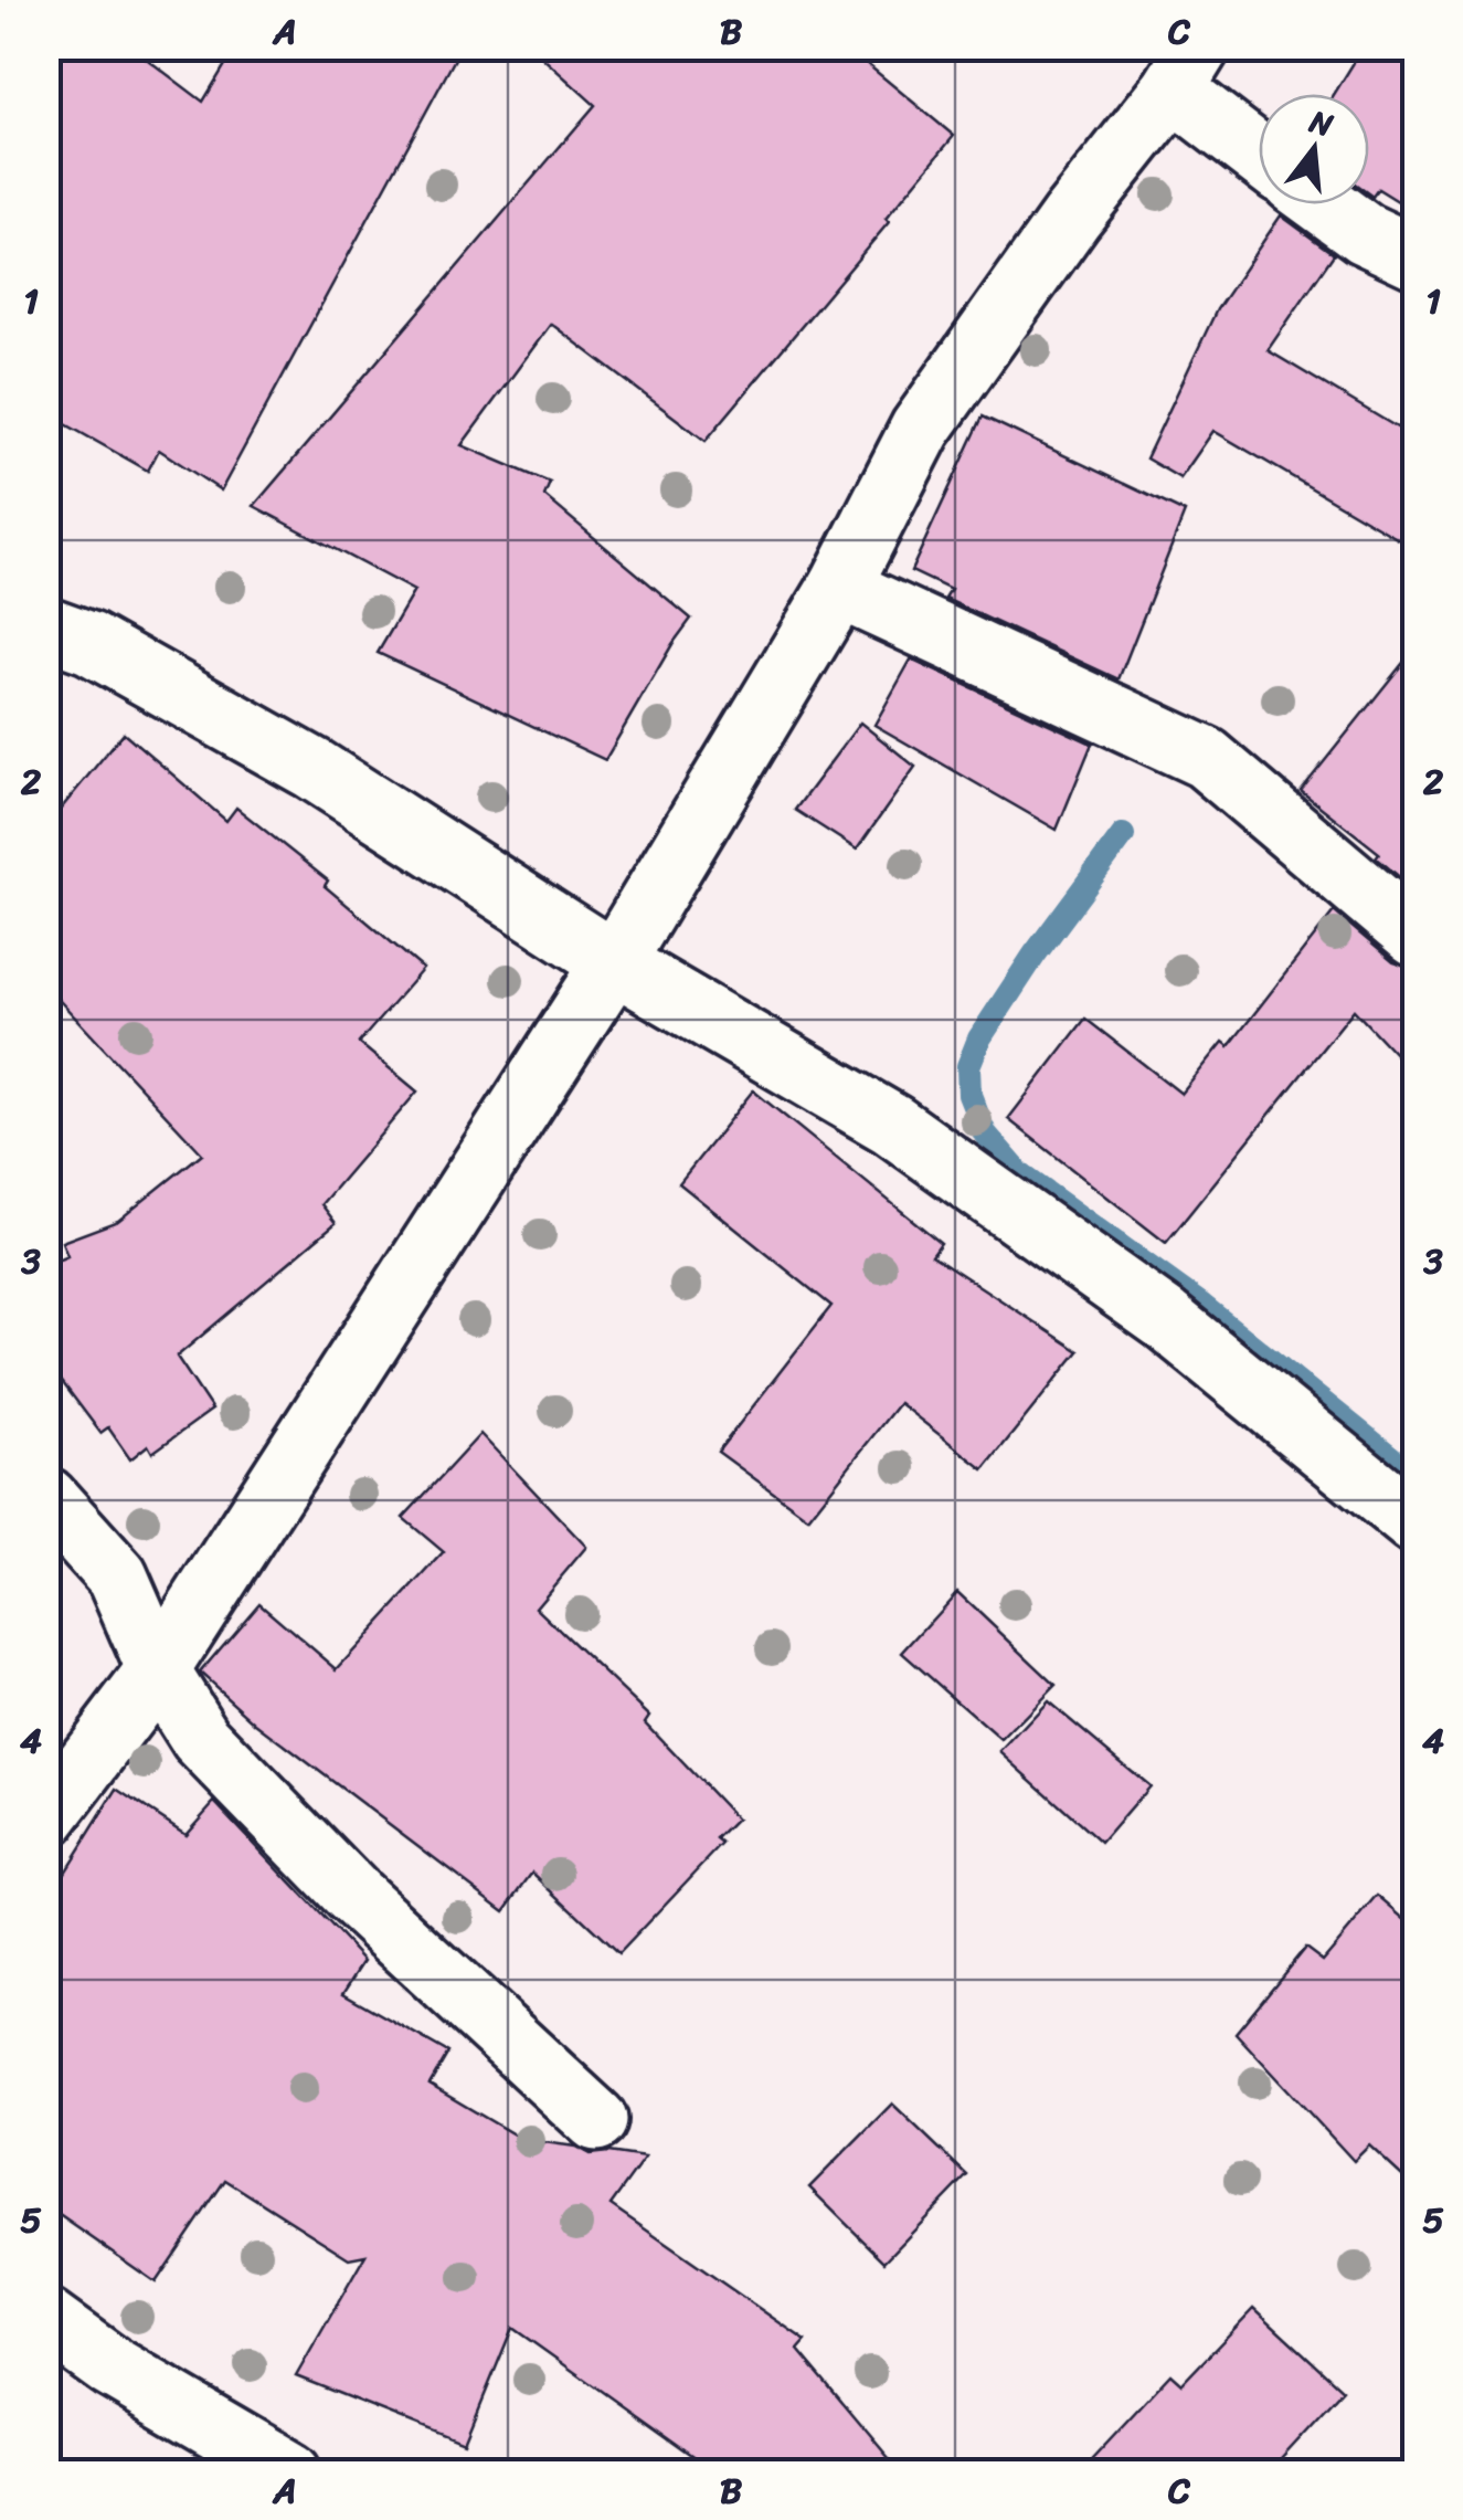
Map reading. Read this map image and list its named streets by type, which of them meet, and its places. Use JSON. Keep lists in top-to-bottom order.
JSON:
{
  "north": "top",
  "grid": {
    "columns": ["A", "B", "C"],
    "rows": [
      "1",
      "2",
      "3",
      "4",
      "5"
    ]
  }
}
